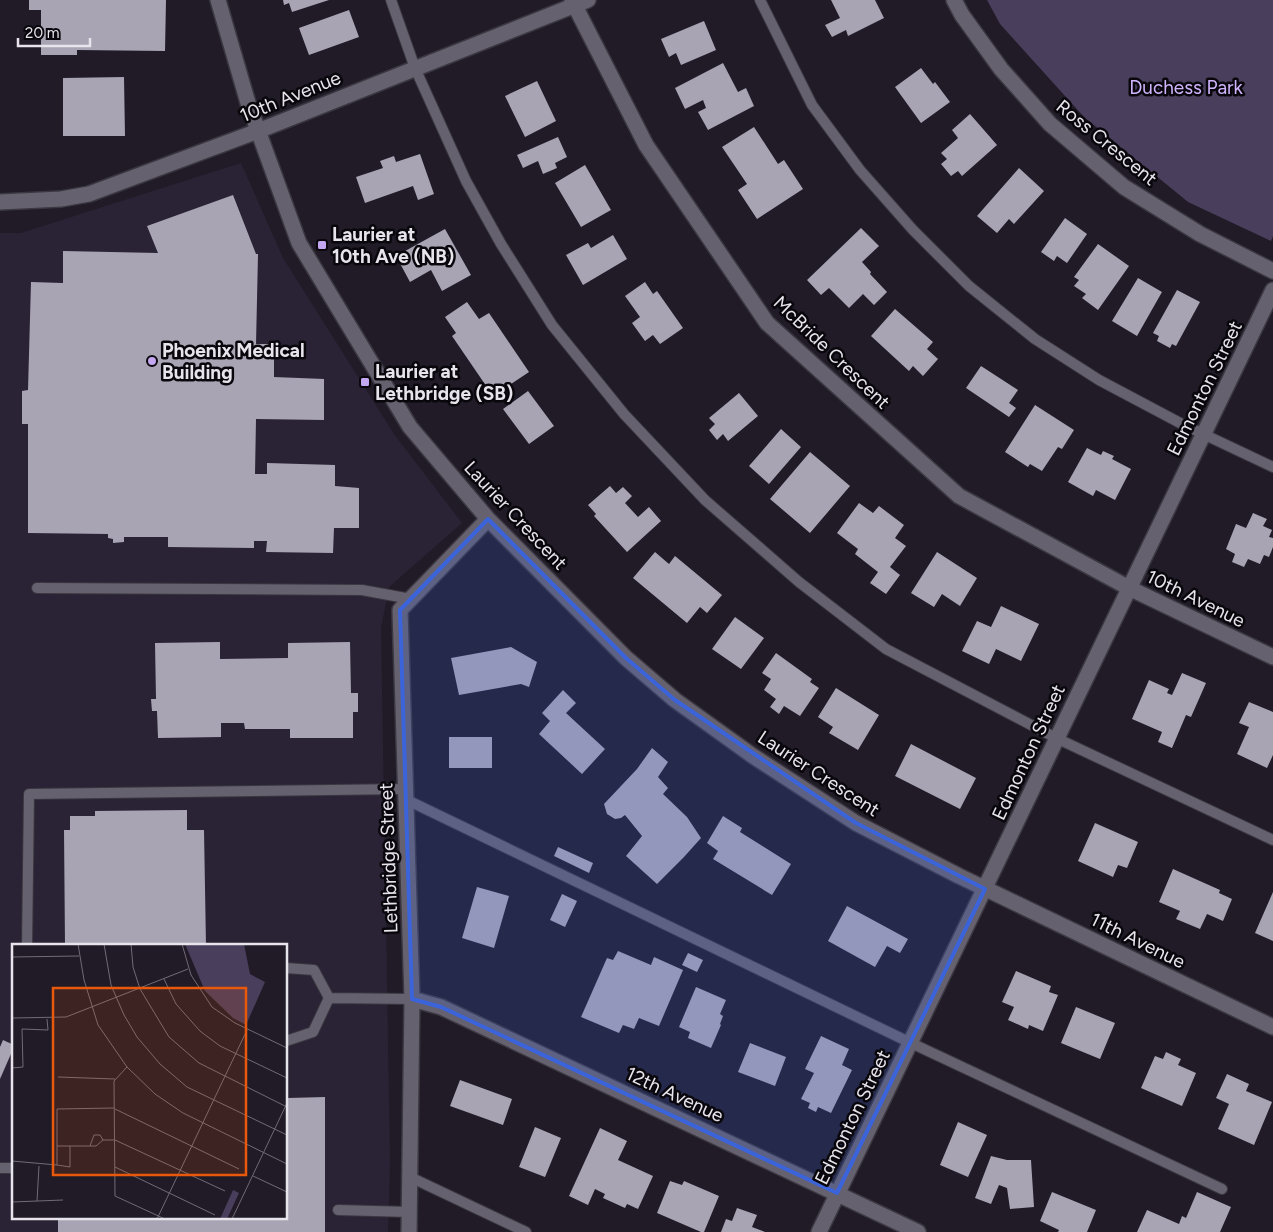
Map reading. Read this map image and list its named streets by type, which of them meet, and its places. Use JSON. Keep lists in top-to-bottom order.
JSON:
{
  "streets": {
    "street": [
      "10th Avenue",
      "Ross Crescent",
      "McBride Crescent",
      "Edmonton Street",
      "Laurier Crescent",
      "Lethbridge Street",
      "11th Avenue",
      "12th Avenue"
    ]
  },
  "crossings": [
    ["10th Avenue", "McBride Crescent"],
    ["10th Avenue", "Edmonton Street"],
    ["10th Avenue", "Laurier Crescent"],
    ["McBride Crescent", "Edmonton Street"],
    ["Edmonton Street", "Laurier Crescent"],
    ["Edmonton Street", "11th Avenue"],
    ["Edmonton Street", "12th Avenue"],
    ["Laurier Crescent", "Lethbridge Street"],
    ["Laurier Crescent", "11th Avenue"],
    ["Lethbridge Street", "12th Avenue"]
  ],
  "parks": ["Duchess Park"],
  "places": {
    "transit": ["Laurier at 10th Ave (NB)", "Laurier at Lethbridge (SB)"],
    "other": ["Phoenix Medical Building"]
  },
  "scale_bar": "20 m"
}
